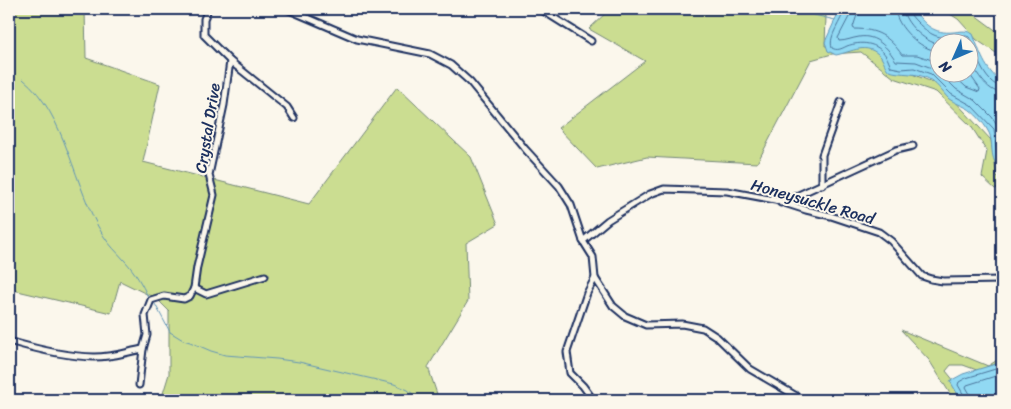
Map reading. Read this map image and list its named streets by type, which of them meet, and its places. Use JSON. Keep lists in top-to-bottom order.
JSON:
{
  "streets": {
    "street": ["Crystal Drive", "Honeysuckle Road"]
  },
  "north": "bottom left"
}
